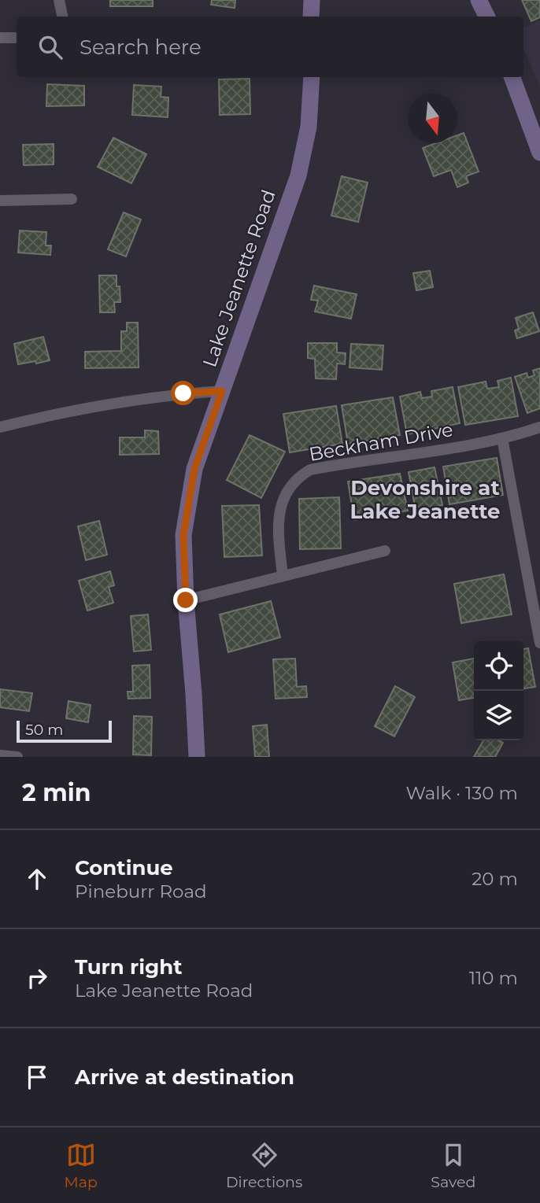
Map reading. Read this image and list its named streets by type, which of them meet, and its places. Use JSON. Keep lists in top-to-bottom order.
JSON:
{
  "streets": {
    "street": ["Lake Jeanette Road", "Beckham Drive"]
  },
  "districts": ["Devonshire at Lake Jeanette"],
  "scale_bar": "50 m",
  "north": "bottom",
  "page": {
    "search": "Search here",
    "scale": "50 m",
    "heading": ["2 min", "Walk · 130 m"],
    "list": [
      ["Continue", "Pineburr Road", "20 m"],
      ["Turn right", "Lake Jeanette Road", "110 m"],
      "Arrive at destination"
    ],
    "nav": ["Map", "Directions", "Saved"]
  }
}
